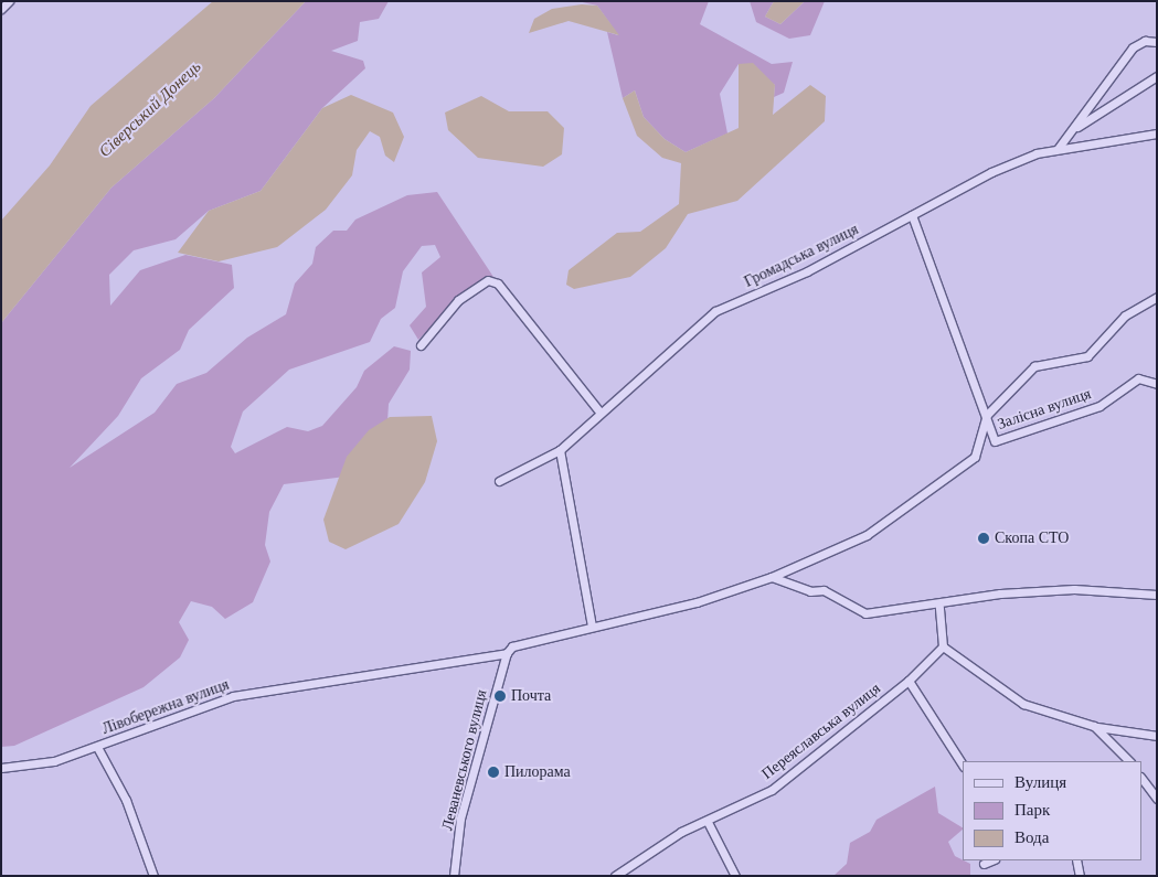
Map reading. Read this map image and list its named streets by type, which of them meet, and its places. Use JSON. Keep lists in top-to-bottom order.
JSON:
{
  "streets": {
    "street": [
      "Громадська вулиця",
      "Залісна вулиця",
      "Лівобережна вулиця",
      "Переяславська вулиця",
      "Леваневського вулиця"
    ]
  },
  "crossings": [
    ["Залісна вулиця", "Лівобережна вулиця"],
    ["Лівобережна вулиця", "Леваневського вулиця"]
  ],
  "water": ["Сіверський Донець"],
  "places": ["Скопа СТО", "Почта", "Пилорама"],
  "legend": ["Вулиця", "Парк", "Вода"]
}
